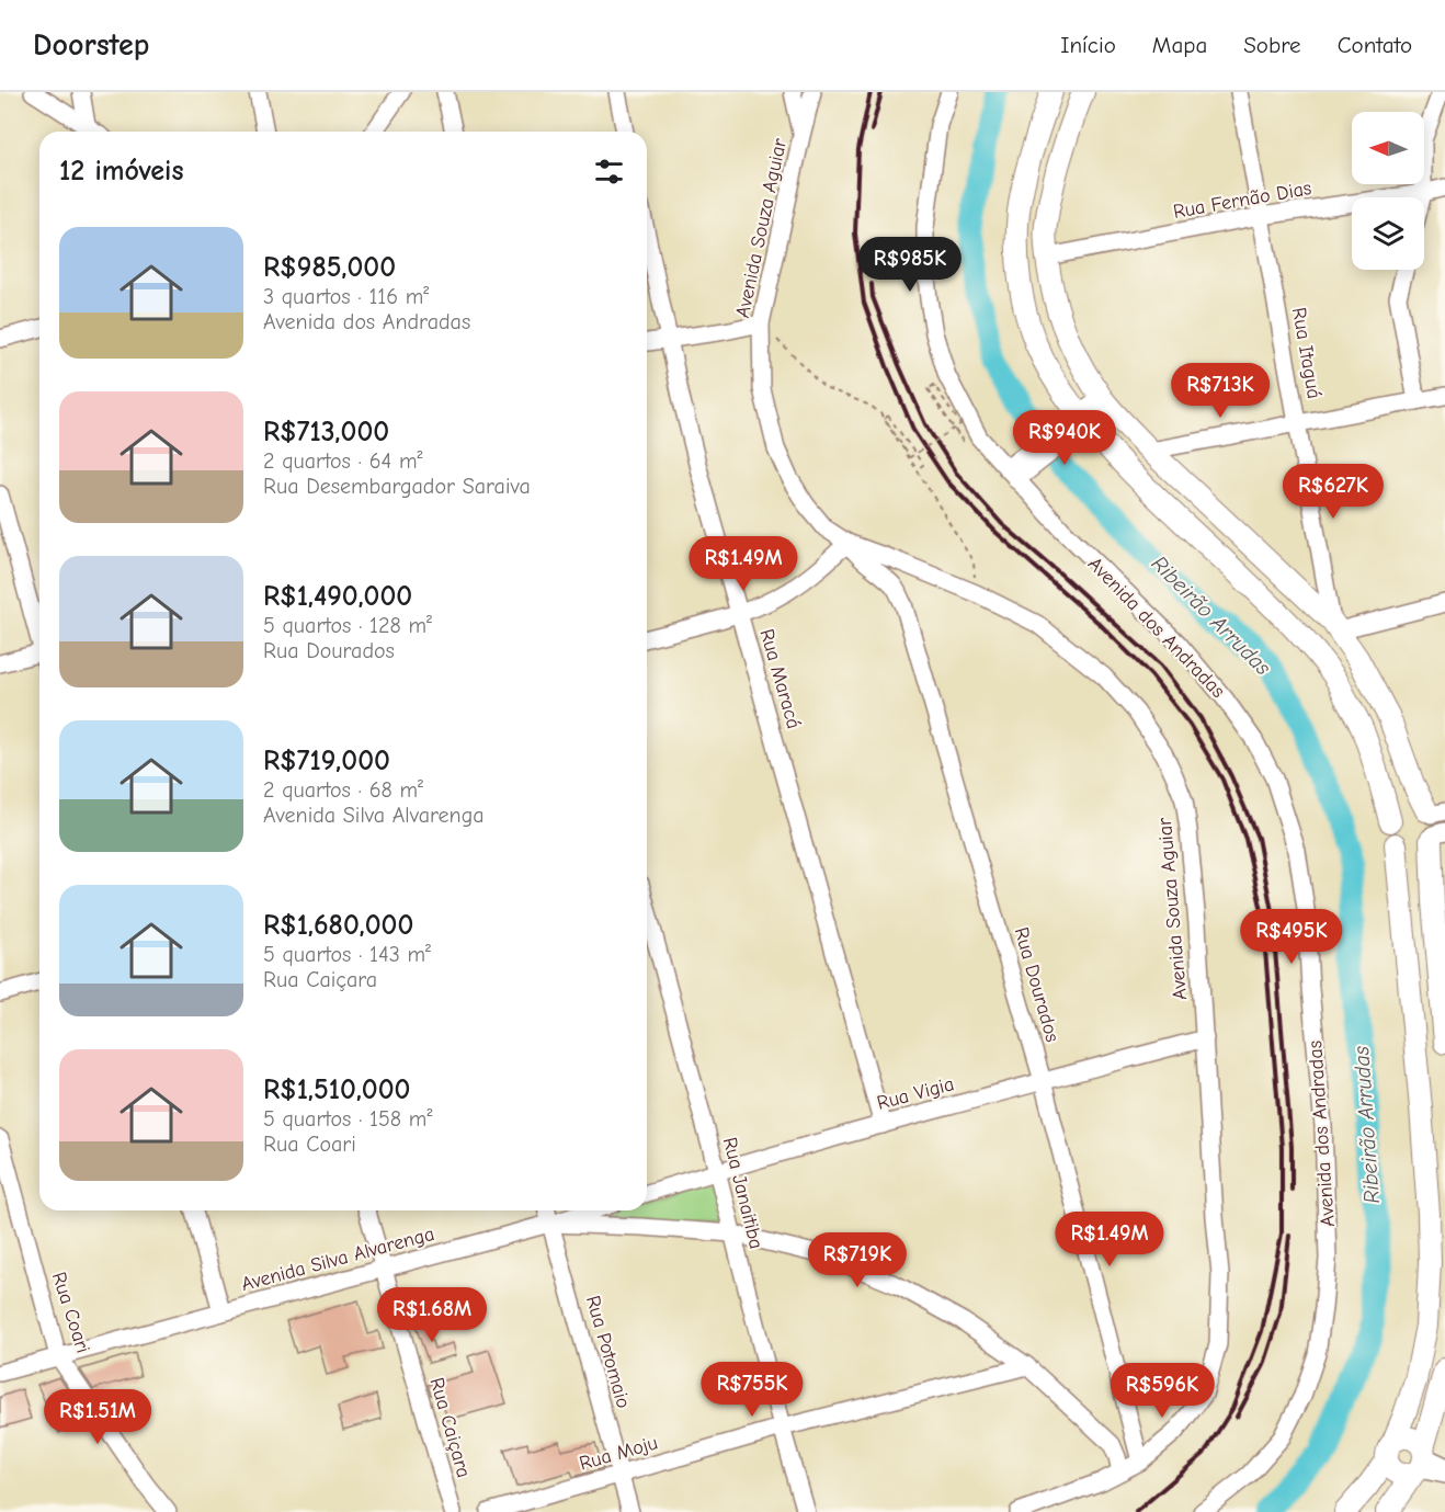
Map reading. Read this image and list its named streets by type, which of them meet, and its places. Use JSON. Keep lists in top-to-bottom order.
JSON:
{
  "streets": {
    "street": [
      "Rua Fernão Dias",
      "Avenida Souza Aguiar",
      "Rua Itaguá",
      "Avenida dos Andradas",
      "Rua Maracá",
      "Rua Dourados",
      "Rua Vigia",
      "Rua Janaitiba",
      "Avenida Silva Alvarenga",
      "Rua Coari",
      "Rua Potomaio",
      "Rua Caiçara",
      "Rua Moju"
    ]
  },
  "crossings": [
    ["Rua Fernão Dias", "Rua Itaguá"],
    ["Avenida Souza Aguiar", "Rua Dourados"],
    ["Avenida Souza Aguiar", "Rua Vigia"],
    ["Avenida Souza Aguiar", "Avenida Silva Alvarenga"],
    ["Rua Maracá", "Rua Vigia"],
    ["Rua Dourados", "Rua Vigia"],
    ["Rua Vigia", "Rua Janaitiba"],
    ["Rua Janaitiba", "Avenida Silva Alvarenga"],
    ["Rua Janaitiba", "Rua Moju"],
    ["Avenida Silva Alvarenga", "Rua Coari"],
    ["Avenida Silva Alvarenga", "Rua Potomaio"],
    ["Avenida Silva Alvarenga", "Rua Caiçara"],
    ["Avenida Silva Alvarenga", "Rua Moju"],
    ["Rua Potomaio", "Rua Moju"]
  ],
  "water": ["Ribeirão Arrudas"],
  "north": "left",
  "page": {
    "header": "Doorstep",
    "nav": [
      "Início",
      "Mapa",
      "Sobre",
      "Contato"
    ],
    "heading": "12 imóveis",
    "list": [
      {
        "name": "R$985,000",
        "note": "3 quartos · 116 m² · Avenida dos Andradas"
      },
      {
        "name": "R$713,000",
        "note": "2 quartos · 64 m² · Rua Desembargador Saraiva"
      },
      {
        "name": "R$1,490,000",
        "note": "5 quartos · 128 m² · Rua Dourados"
      },
      {
        "name": "R$719,000",
        "note": "2 quartos · 68 m² · Avenida Silva Alvarenga"
      },
      {
        "name": "R$1,680,000",
        "note": "5 quartos · 143 m² · Rua Caiçara"
      },
      {
        "name": "R$1,510,000",
        "note": "5 quartos · 158 m² · Rua Coari"
      }
    ],
    "price": [
      "R$985K",
      "R$713K",
      "R$940K",
      "R$627K",
      "R$1.49M",
      "R$495K",
      "R$1.49M",
      "R$719K",
      "R$1.68M",
      "R$755K",
      "R$596K",
      "R$1.51M"
    ]
  }
}
